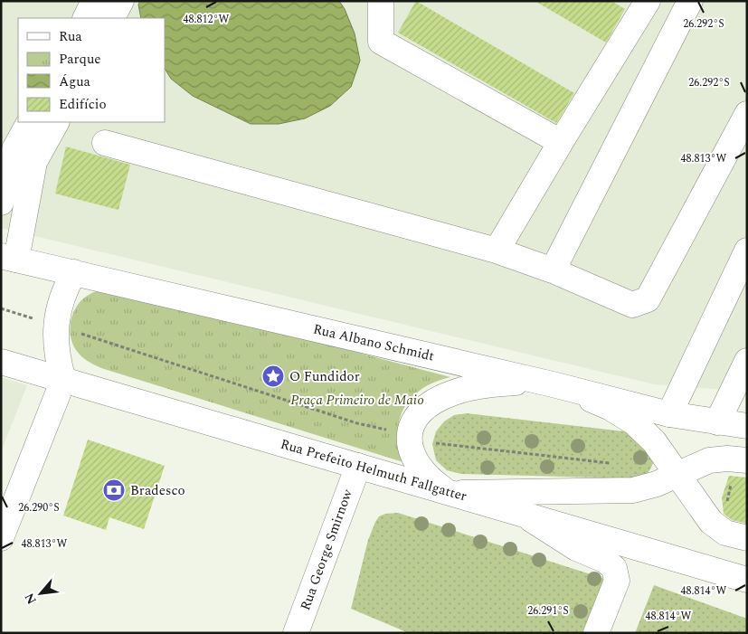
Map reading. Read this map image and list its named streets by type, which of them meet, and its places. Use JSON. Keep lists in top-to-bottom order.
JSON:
{
  "streets": {
    "main road": ["Rua Albano Schmidt", "Rua Prefeito Helmuth Fallgatter", "Rua George Smirnow"]
  },
  "crossings": [
    ["Rua Prefeito Helmuth Fallgatter", "Rua George Smirnow"]
  ],
  "parks": ["Praça Primeiro de Maio"],
  "places": {
    "place": ["O Fundidor"],
    "bank": ["Bradesco"]
  },
  "legend": [
    "Rua",
    "Parque",
    "Água",
    "Edifício"
  ],
  "north": "bottom left",
  "coordinates": [
    "48.812°W",
    "26.292°S",
    "48.813°W",
    "26.290°S",
    "48.814°W",
    "26.291°S"
  ]
}
